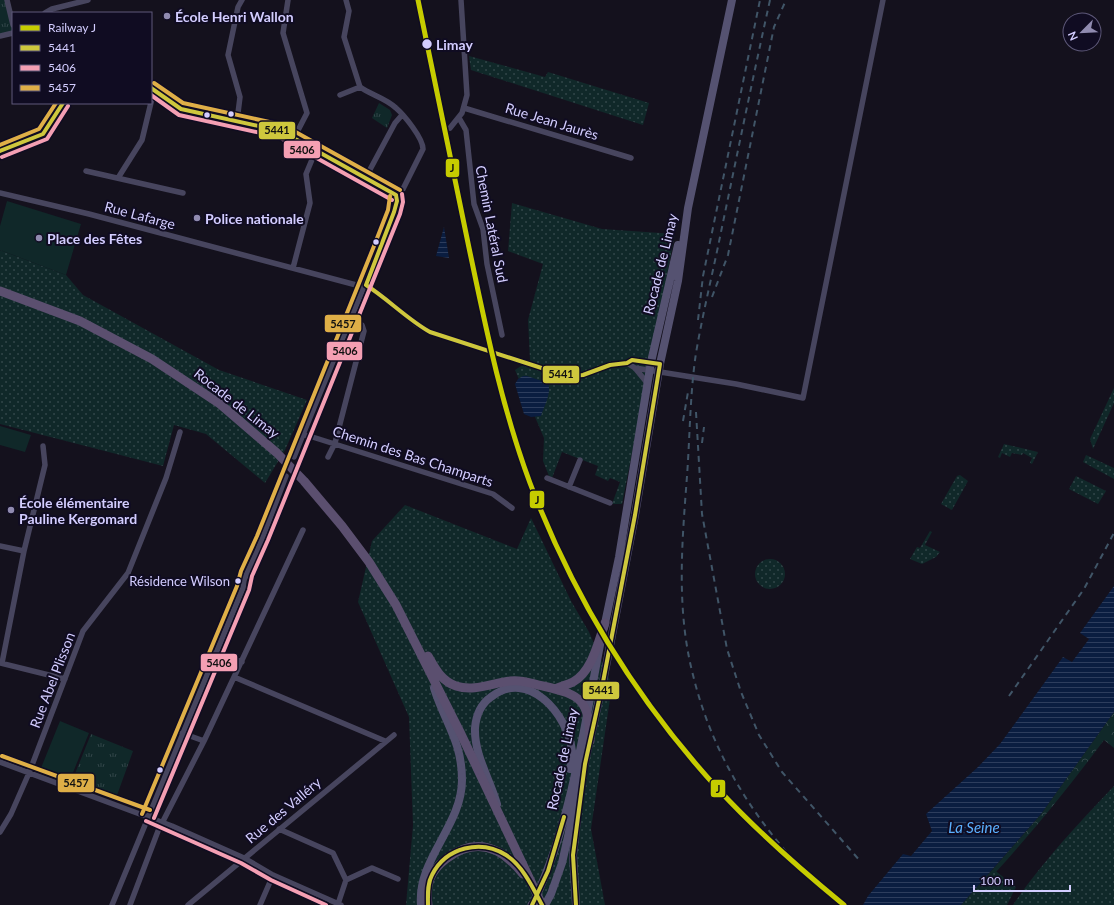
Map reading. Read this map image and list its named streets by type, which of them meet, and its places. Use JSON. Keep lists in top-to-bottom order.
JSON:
{
  "streets": {
    "main road": ["Rocade de Limay"],
    "street": [
      "Rue Jean Jaurès",
      "Rue Lafarge",
      "Chemin Latéral Sud",
      "Chemin des Bas Champarts",
      "Rue Abel Plisson",
      "Rue des Valléry"
    ]
  },
  "water": ["La Seine"],
  "places": [
    "École Henri Wallon",
    "Limay",
    "Police nationale",
    "Place des Fêtes",
    "École élémentaire Pauline Kergomard",
    "Résidence Wilson"
  ],
  "lines": [
    "rail line J",
    "transit line 5457",
    "transit line 5441",
    "transit line 5406"
  ],
  "legend": [
    "Railway J",
    "5441",
    "5406",
    "5457"
  ],
  "scale_bar": "100 m",
  "north": "bottom left"
}
